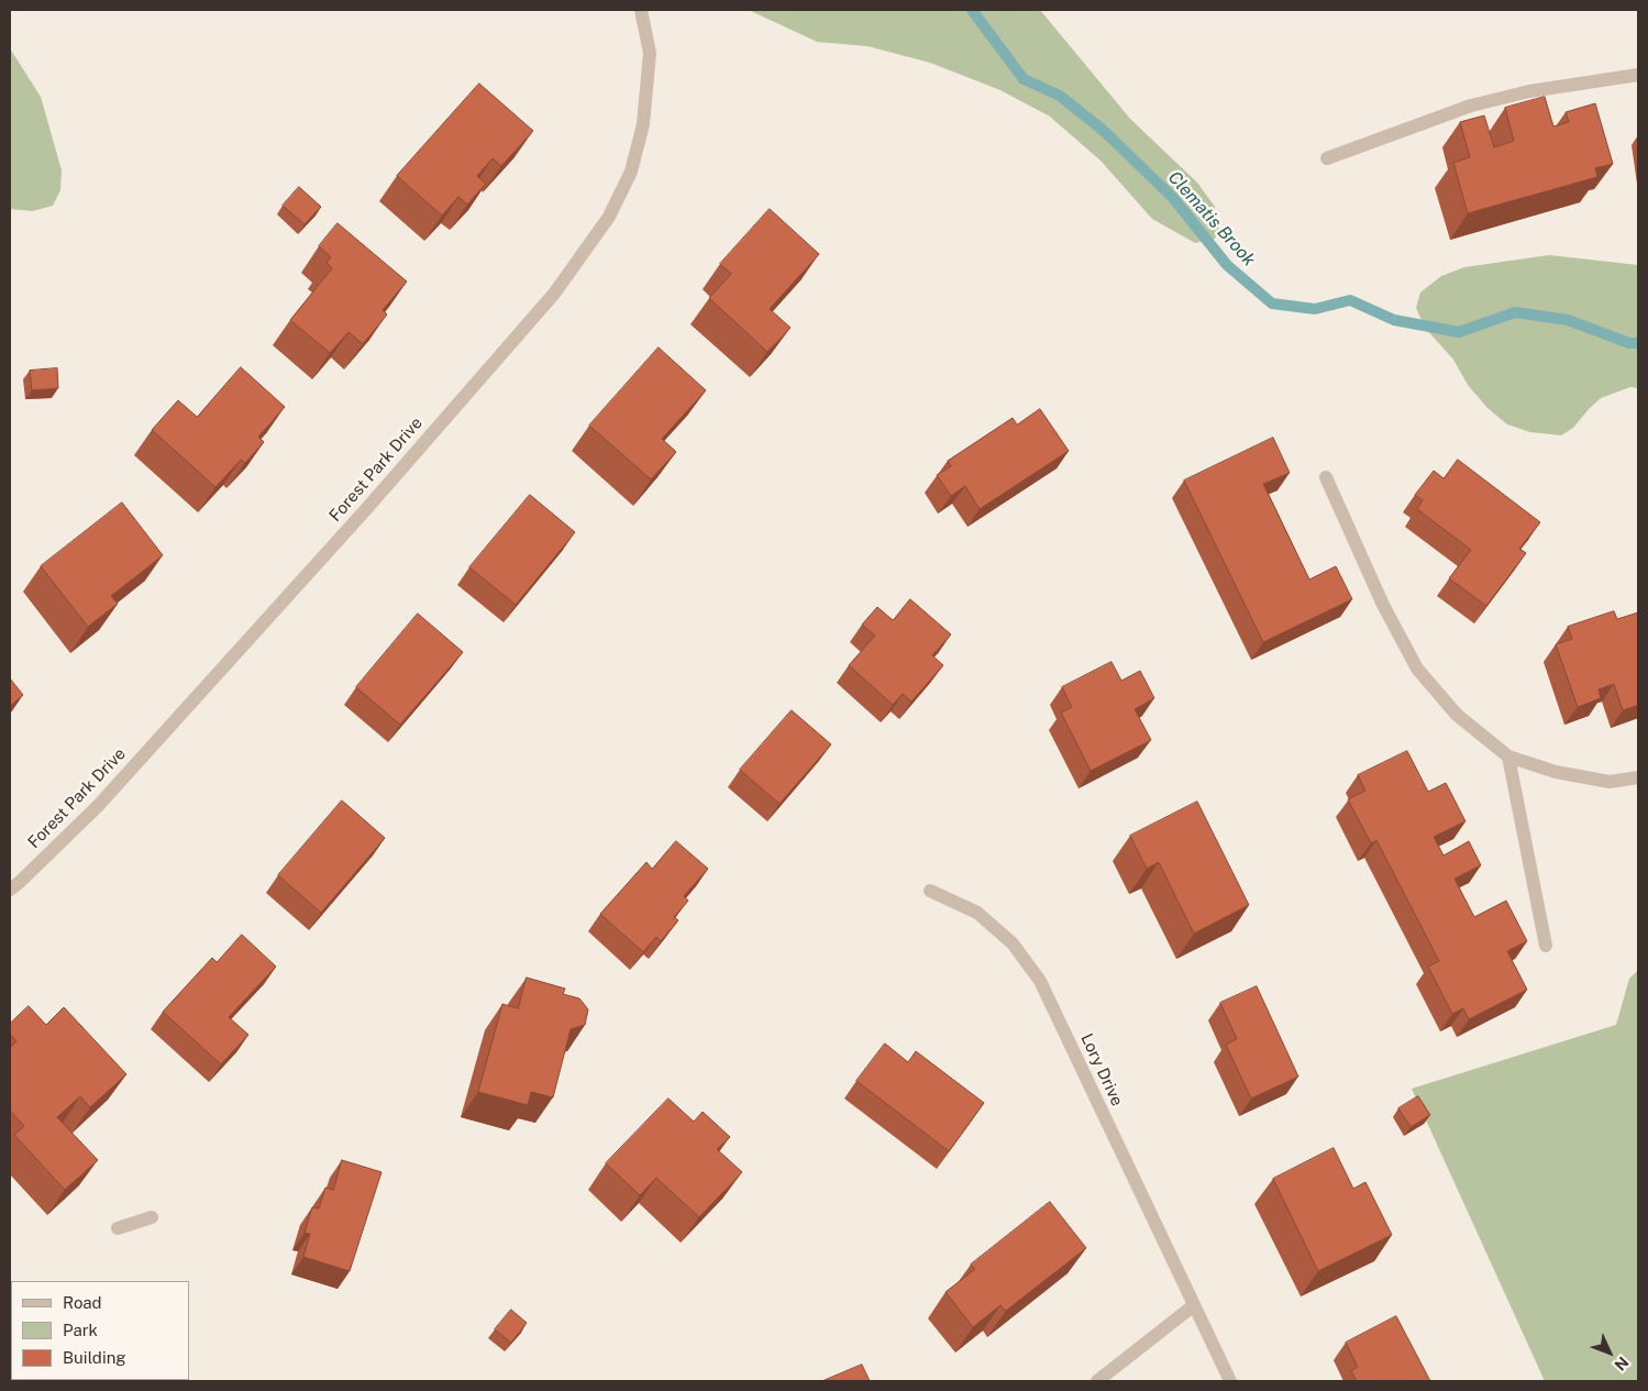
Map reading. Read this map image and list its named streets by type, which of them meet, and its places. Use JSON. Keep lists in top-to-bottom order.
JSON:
{
  "streets": {
    "street": ["Forest Park Drive", "Lory Drive"]
  },
  "water": ["Clematis Brook"],
  "legend": ["Road", "Park", "Building"],
  "north": "bottom right"
}
